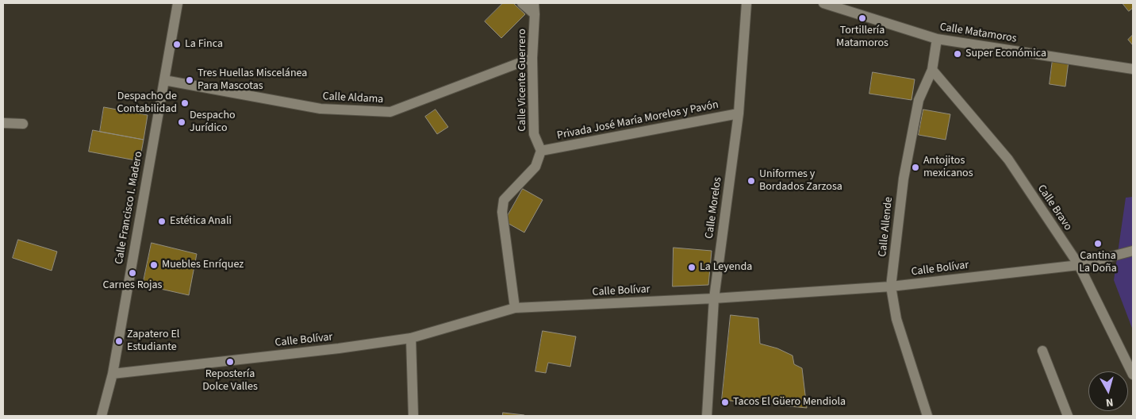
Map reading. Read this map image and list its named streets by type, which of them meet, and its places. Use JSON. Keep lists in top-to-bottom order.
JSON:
{
  "streets": {
    "street": [
      "Calle Matamoros",
      "Calle Vicente Guerrero",
      "Calle Aldama",
      "Privada José María Morelos y Pavón",
      "Calle Francisco I. Madero",
      "Calle Morelos",
      "Calle Bravo",
      "Calle Allende",
      "Calle Bolívar"
    ]
  },
  "crossings": [
    ["Calle Matamoros", "Calle Allende"],
    ["Calle Vicente Guerrero", "Calle Aldama"],
    ["Calle Vicente Guerrero", "Privada José María Morelos y Pavón"],
    ["Calle Aldama", "Calle Francisco I. Madero"],
    ["Privada José María Morelos y Pavón", "Calle Morelos"],
    ["Calle Francisco I. Madero", "Calle Bolívar"],
    ["Calle Morelos", "Calle Bolívar"],
    ["Calle Bravo", "Calle Allende"],
    ["Calle Bravo", "Calle Bolívar"],
    ["Calle Allende", "Calle Bolívar"]
  ],
  "places": [
    "Tortillería Matamoros",
    "La Finca",
    "Super Económica",
    "Tres Huellas Miscelánea Para Mascotas",
    "Despacho de Contabilidad",
    "Despacho Jurídico",
    "Antojitos mexicanos",
    "Uniformes y Bordados Zarzosa",
    "Estética Anali",
    "Cantina La Doña",
    "Muebles Enríquez",
    "La Leyenda",
    "Carnes Rojas",
    "Zapatero El Estudiante",
    "Repostería Dolce Valles",
    "Tacos El Güero Mendiola"
  ],
  "north": "bottom"
}
